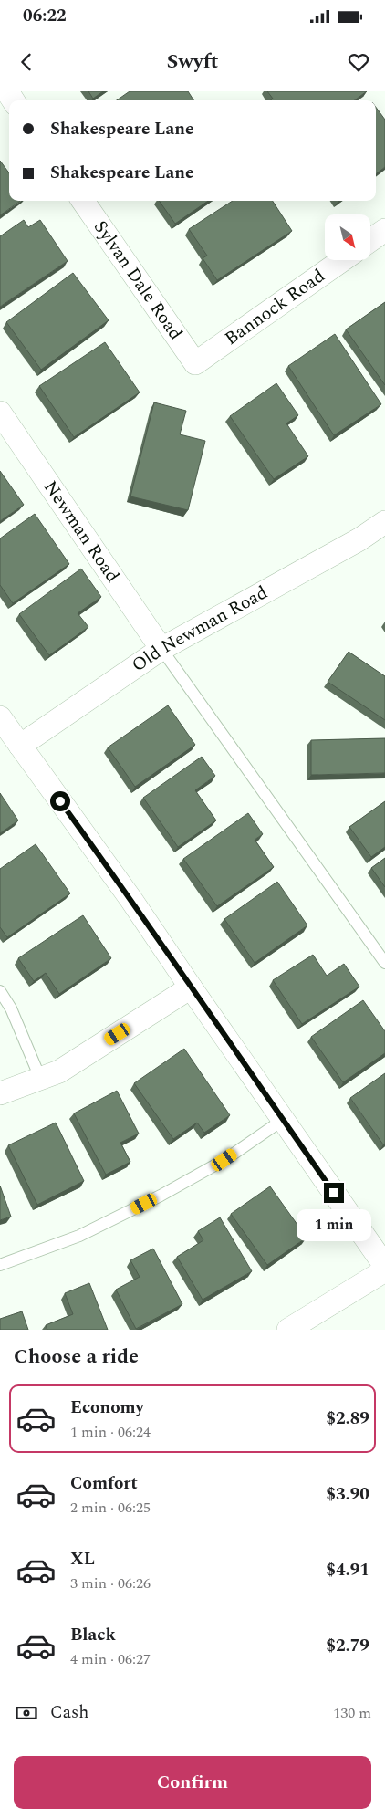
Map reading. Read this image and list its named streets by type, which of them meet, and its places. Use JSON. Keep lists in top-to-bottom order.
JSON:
{
  "streets": {
    "street": [
      "Sylvan Dale Road",
      "Bannock Road",
      "Newman Road",
      "Old Newman Road"
    ]
  },
  "crossings": [
    ["Sylvan Dale Road", "Bannock Road"],
    ["Newman Road", "Old Newman Road"]
  ],
  "north": "bottom right",
  "page": {
    "status": "06:22",
    "header": "Swyft",
    "banner": ["Shakespeare Lane", "Shakespeare Lane"],
    "bubble": "1 min",
    "heading": "Choose a ride",
    "list": [
      {
        "name": "Economy",
        "note": "1 min · 06:24",
        "value": "$2.89"
      },
      {
        "name": "Comfort",
        "note": "2 min · 06:25",
        "value": "$3.90"
      },
      {
        "name": "XL",
        "note": "3 min · 06:26",
        "value": "$4.91"
      },
      {
        "name": "Black",
        "note": "4 min · 06:27",
        "value": "$2.79"
      }
    ],
    "pay": ["Cash", "130 m"],
    "buttons": "Confirm"
  }
}
